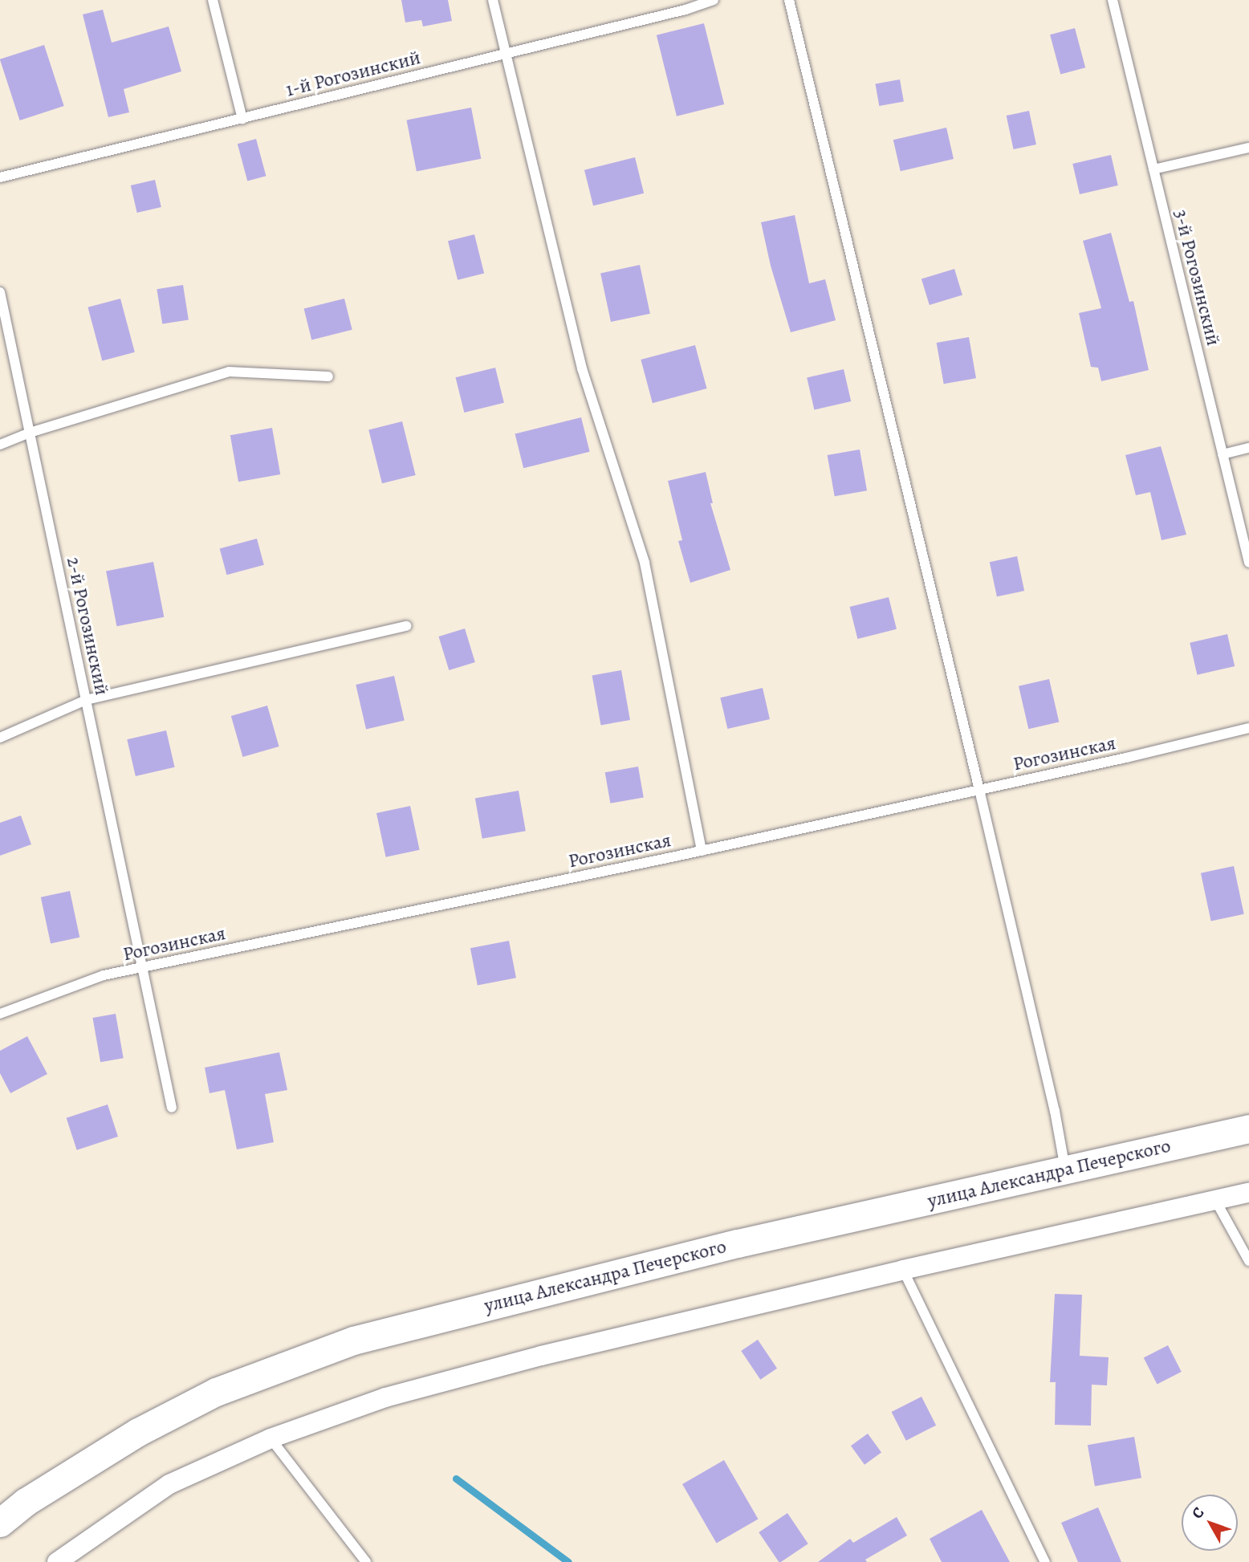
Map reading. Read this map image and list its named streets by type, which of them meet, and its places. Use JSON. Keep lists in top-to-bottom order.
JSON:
{
  "streets": {
    "main road": ["улица Александра Печерского"],
    "lane": [
      "1-й Рогозинский",
      "3-й Рогозинский",
      "2-й Рогозинский",
      "Рогозинская"
    ]
  },
  "crossings": [
    ["2-й Рогозинский", "Рогозинская"]
  ],
  "north": "top left"
}
